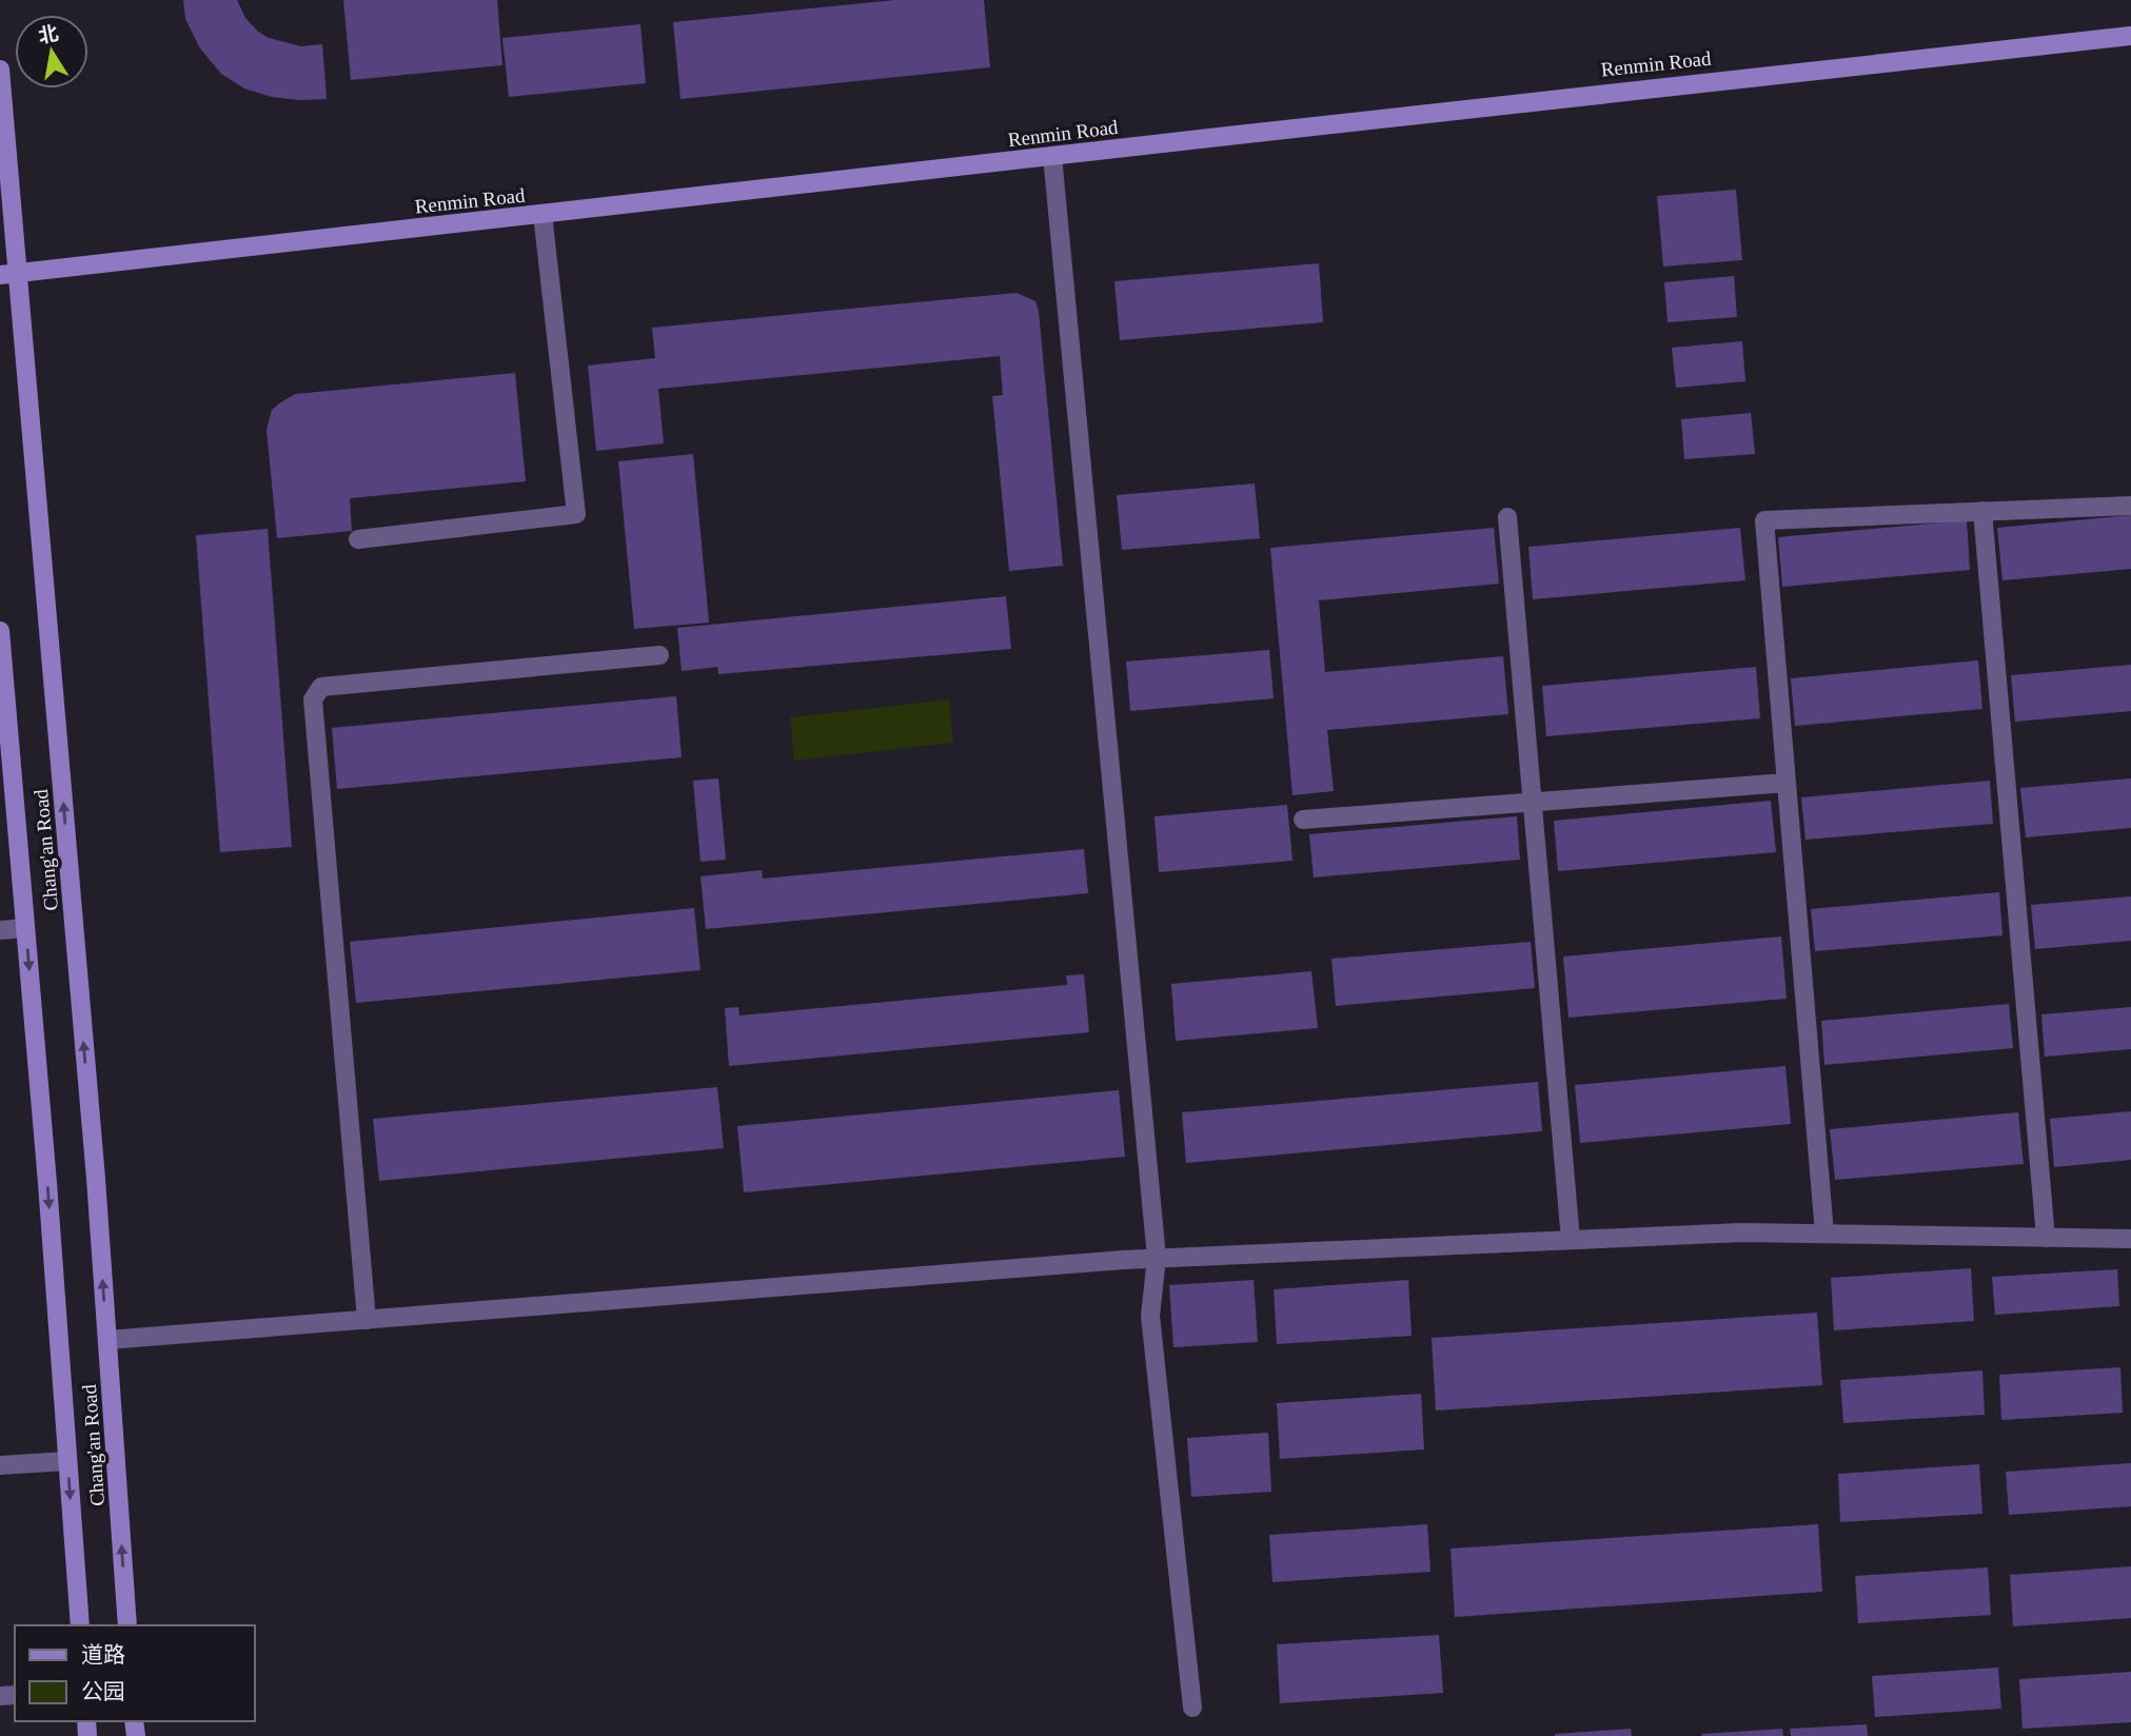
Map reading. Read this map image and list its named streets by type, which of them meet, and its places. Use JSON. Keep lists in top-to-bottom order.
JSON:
{
  "streets": {
    "main road": ["Renmin Road", "Chang'an Road"]
  },
  "crossings": [
    ["Renmin Road", "Chang'an Road"]
  ],
  "legend": ["道路", "公园"],
  "north": "top"
}
